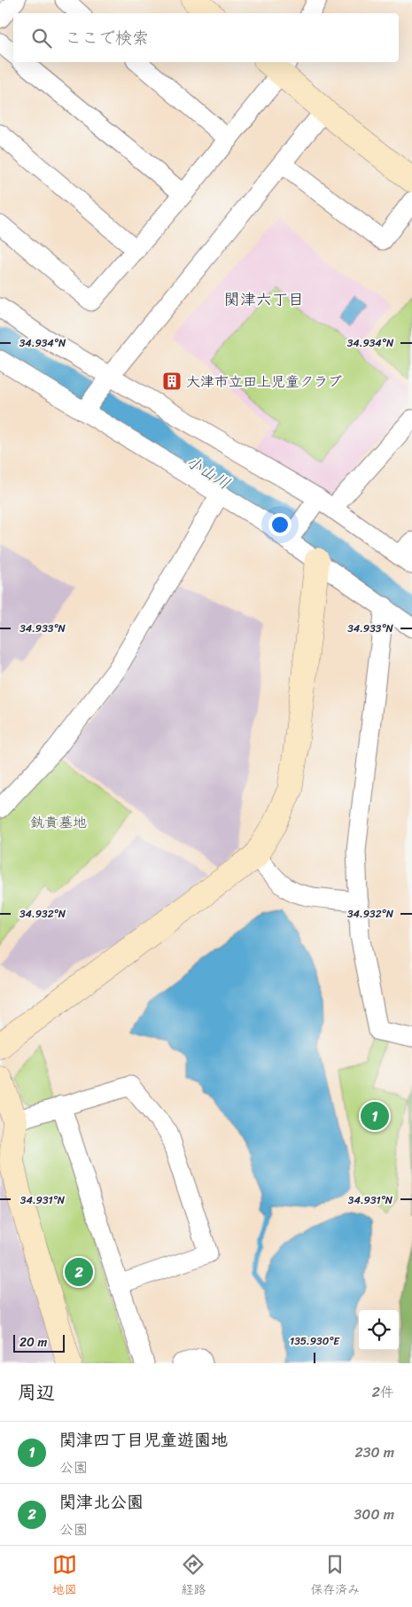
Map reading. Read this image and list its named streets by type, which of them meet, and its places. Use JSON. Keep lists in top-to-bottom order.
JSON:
{
  "districts": ["関津六丁目"],
  "water": ["小山川"],
  "parks": ["釻貴墓地"],
  "places": {
    "building": ["大津市立田上児童クラブ"]
  },
  "scale_bar": "20 m",
  "page": {
    "search": "ここで検索",
    "pins": ["1", "2"],
    "scale": "20 m",
    "heading": ["周辺", "2件"],
    "list": [
      {
        "mark": "1",
        "name": "関津四丁目児童遊園地",
        "note": "公園",
        "value": "230 m"
      },
      {
        "mark": "2",
        "name": "関津北公園",
        "note": "公園",
        "value": "300 m"
      }
    ],
    "nav": ["地図", "経路", "保存済み"]
  },
  "coordinates": [
    "34.934°N",
    "34.933°N",
    "34.932°N",
    "34.931°N",
    "135.930°E"
  ]
}
